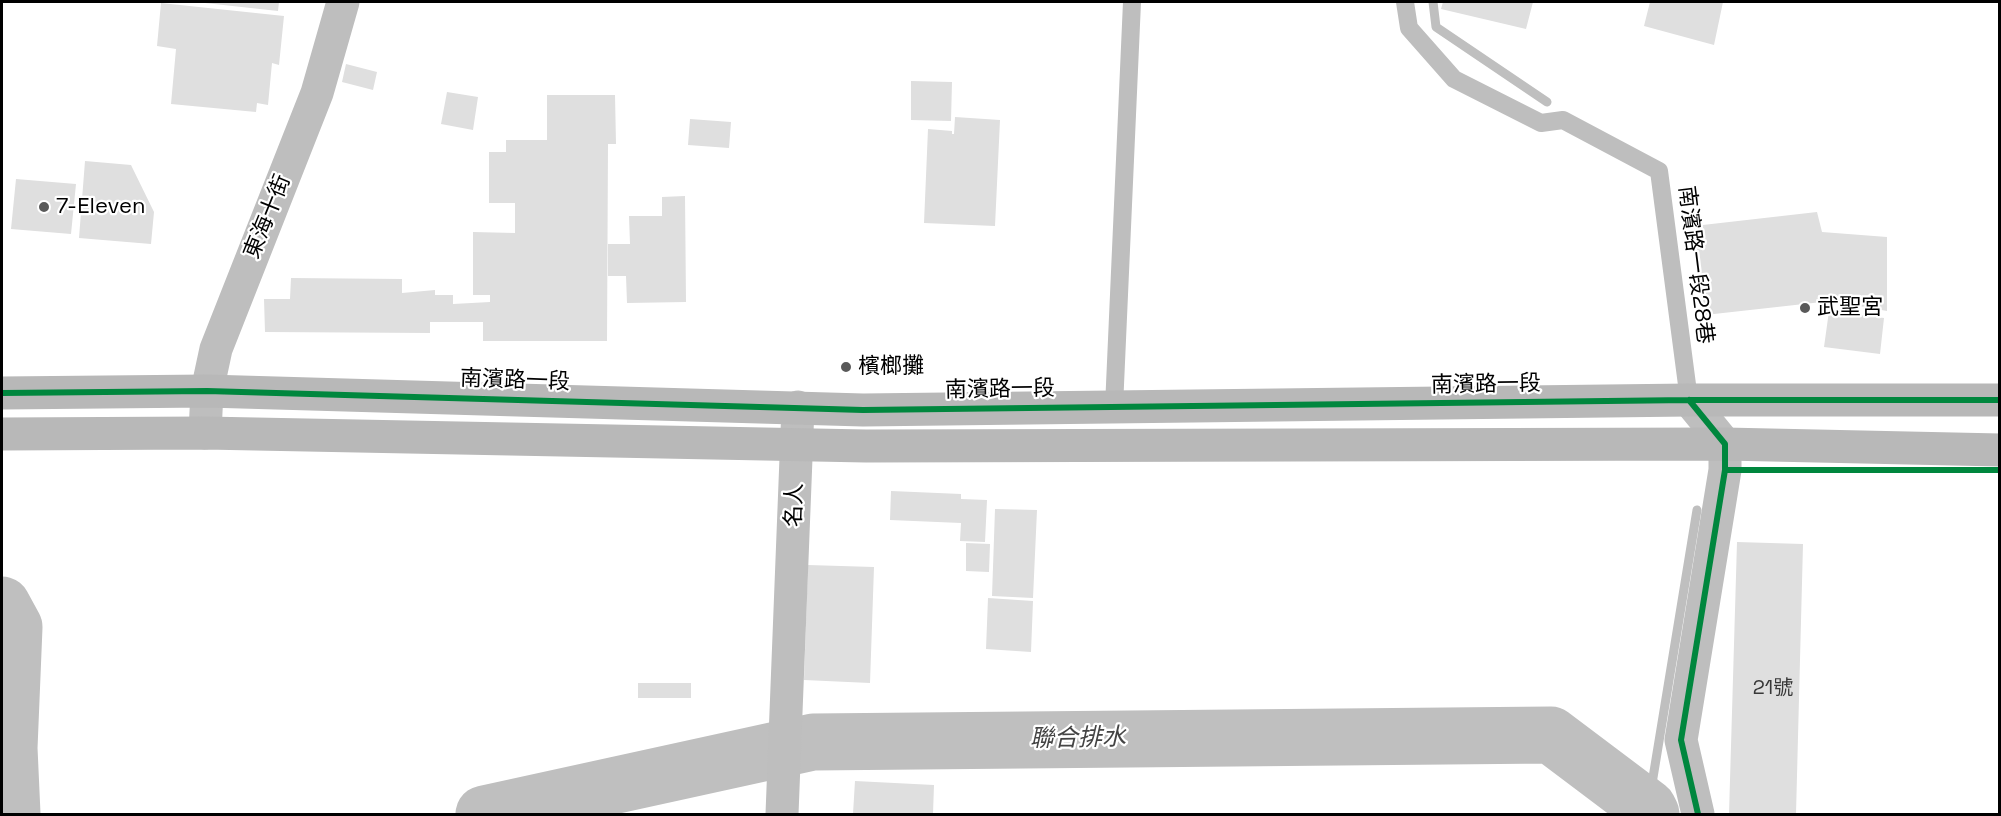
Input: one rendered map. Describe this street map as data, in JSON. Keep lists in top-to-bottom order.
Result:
{
  "streets": {
    "main road": ["南濱路一段"],
    "street": ["東海十街", "名人"],
    "lane": ["南濱路一段28巷"]
  },
  "crossings": [
    ["東海十街", "南濱路一段"],
    ["南濱路一段28巷", "南濱路一段"],
    ["南濱路一段", "名人"]
  ],
  "water": ["聯合排水"],
  "places": ["7-Eleven", "武聖宮", "檳榔攤"],
  "house_numbers": ["21號"]
}
